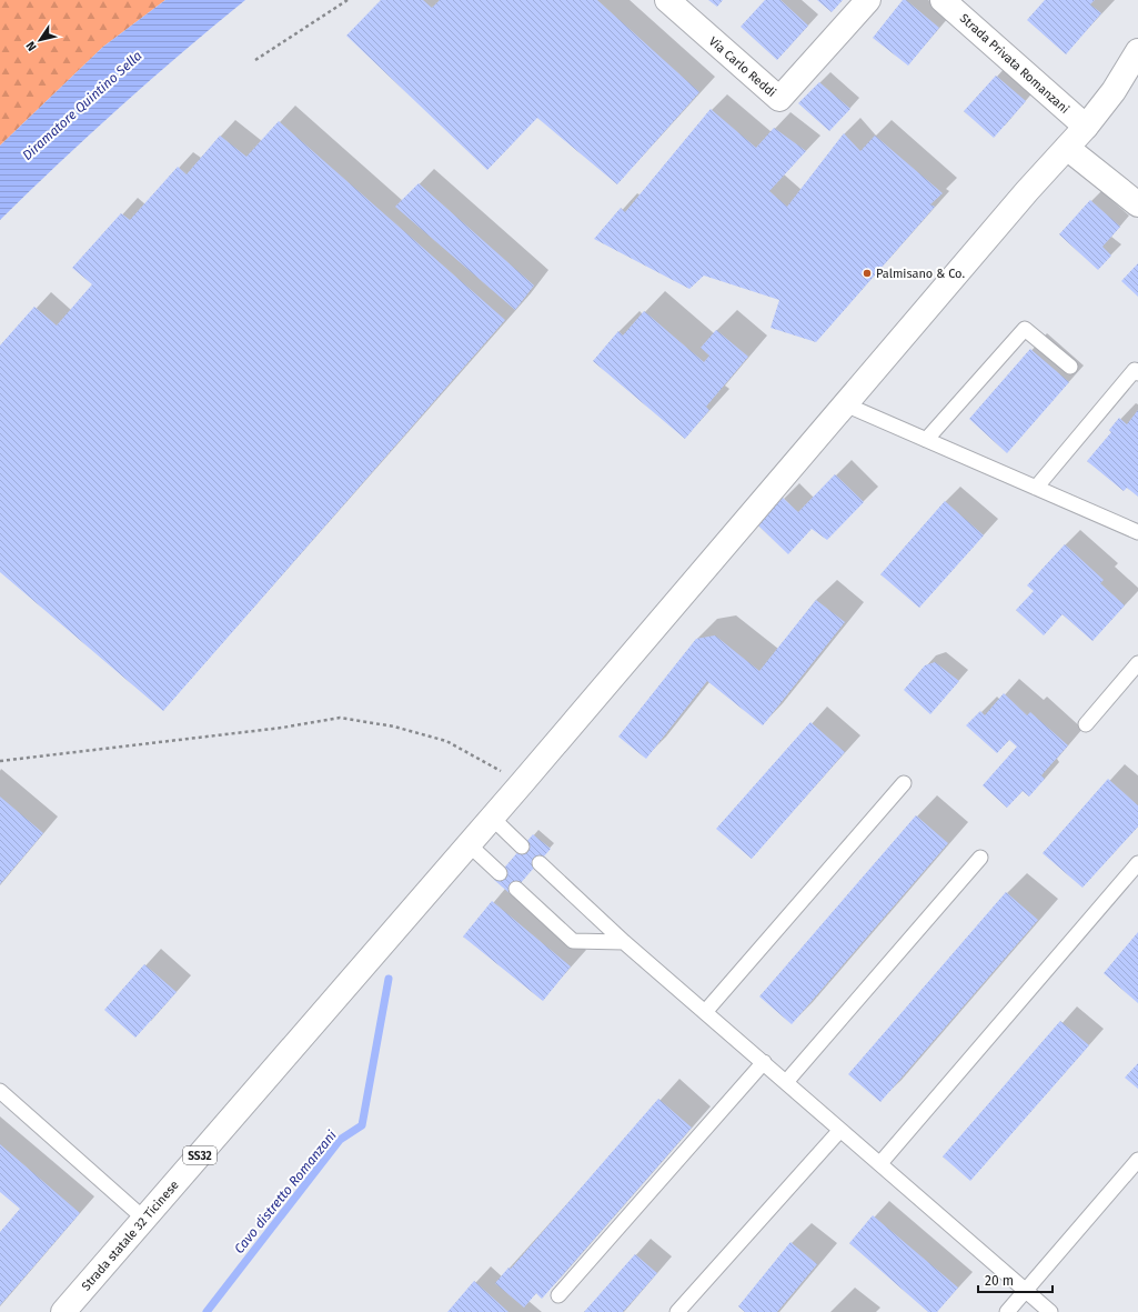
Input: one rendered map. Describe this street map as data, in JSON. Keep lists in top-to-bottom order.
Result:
{
  "streets": {
    "main road": [
      "Strada Privata Romanzani",
      "Via Carlo Reddi",
      "SS32",
      "Strada statale 32 Ticinese"
    ]
  },
  "crossings": [
    ["Strada Privata Romanzani", "Strada statale 32 Ticinese"]
  ],
  "water": ["Diramatore Quintino Sella", "Cavo distretto Romanzani"],
  "places": ["Palmisano & Co."],
  "scale_bar": "20 m",
  "north": "bottom left"
}
